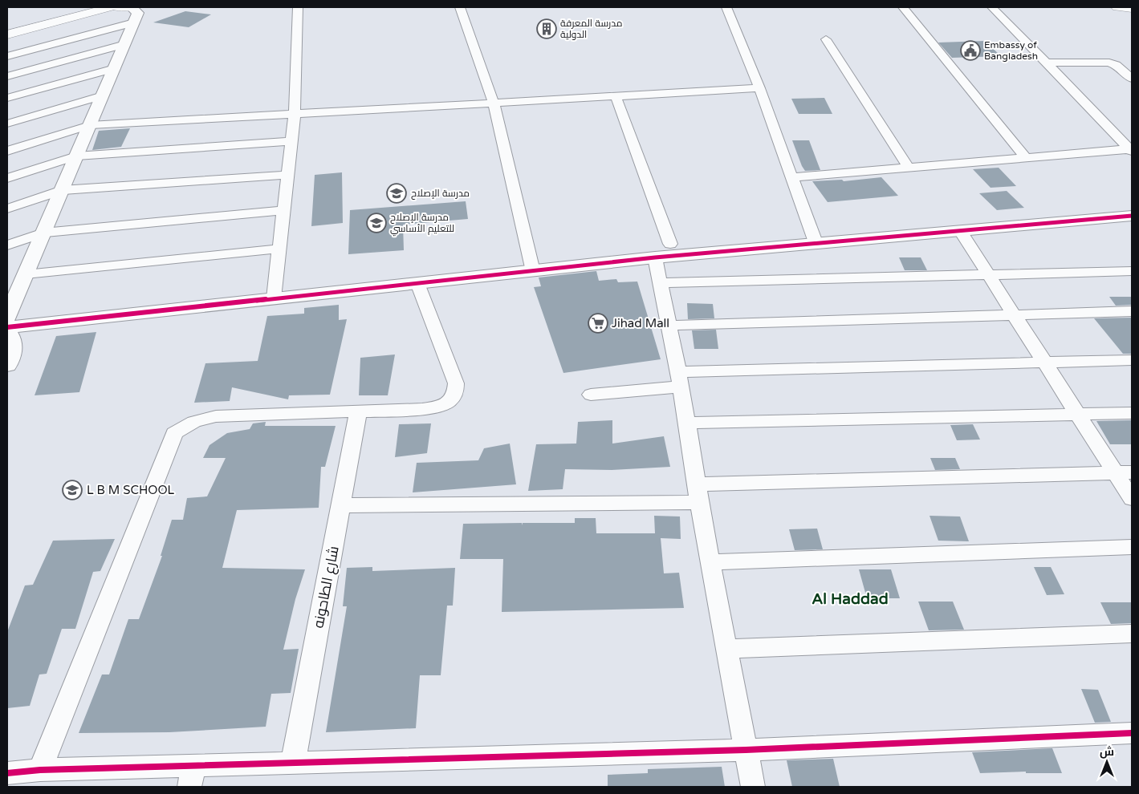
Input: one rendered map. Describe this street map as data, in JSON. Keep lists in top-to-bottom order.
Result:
{
  "streets": {
    "street": ["شارع الطاحونه"]
  },
  "districts": ["Al Haddad"],
  "places": {
    "building": ["مدرسة المعرفة الدولية"],
    "public building": ["Embassy of Bangladesh"],
    "school or university": ["مدرسة الإصلاح", "مدرسة الإصلاح للتعليم الأساسي", "L B M SCHOOL"],
    "supermarket": ["Jihad Mall"]
  },
  "north": "top"
}
